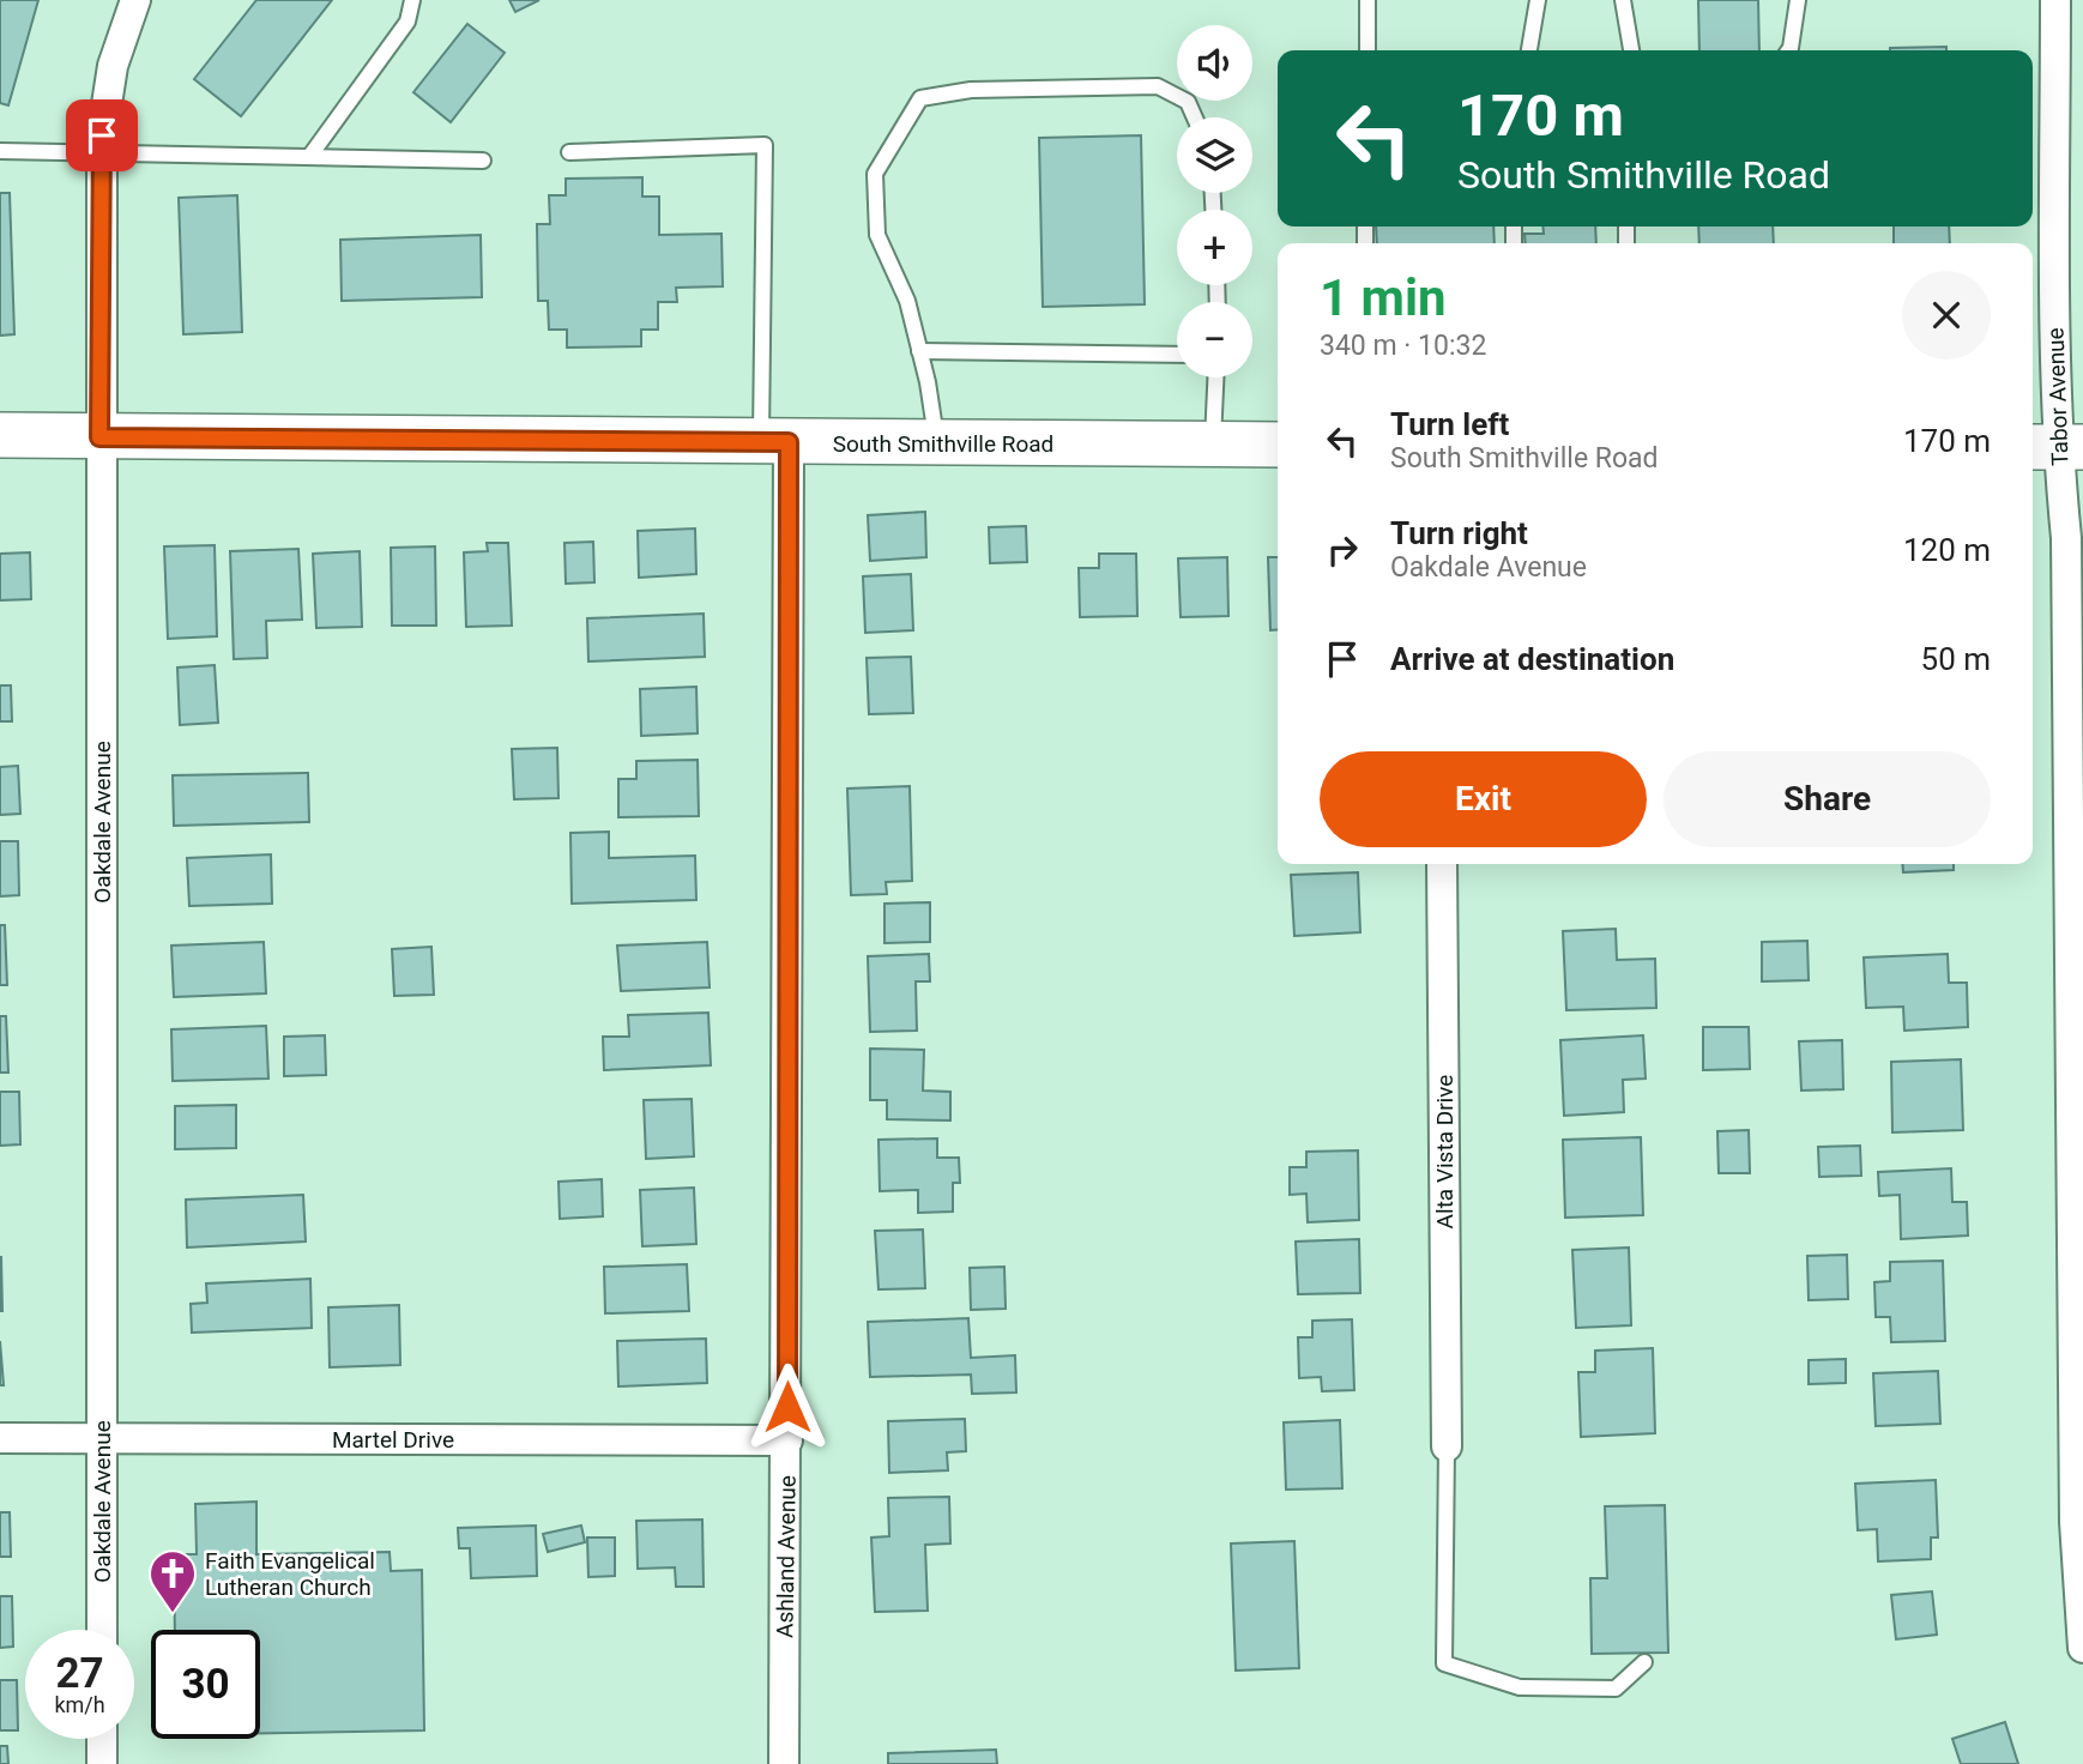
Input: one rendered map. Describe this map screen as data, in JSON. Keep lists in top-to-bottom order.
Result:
{
  "streets": {
    "main road": ["South Smithville Road"],
    "street": [
      "Tabor Avenue",
      "Oakdale Avenue",
      "Alta Vista Drive",
      "Martel Drive",
      "Ashland Avenue"
    ]
  },
  "crossings": [
    ["South Smithville Road", "Oakdale Avenue"],
    ["South Smithville Road", "Ashland Avenue"],
    ["Oakdale Avenue", "Martel Drive"],
    ["Martel Drive", "Ashland Avenue"]
  ],
  "places": {
    "church": ["Faith Evangelical Lutheran Church"]
  },
  "page": {
    "map_buttons": ["+", "−"],
    "turn": ["170 m", "South Smithville Road"],
    "heading": ["1 min", "340 m · 10:32"],
    "list": [
      {
        "name": "Turn left",
        "note": "South Smithville Road",
        "value": "170 m"
      },
      {
        "name": "Turn right",
        "note": "Oakdale Avenue",
        "value": "120 m"
      },
      {
        "name": "Arrive at destination",
        "value": "50 m"
      }
    ],
    "buttons": ["Exit", "Share"],
    "speed": "27 km/h",
    "limit": "30"
  }
}
